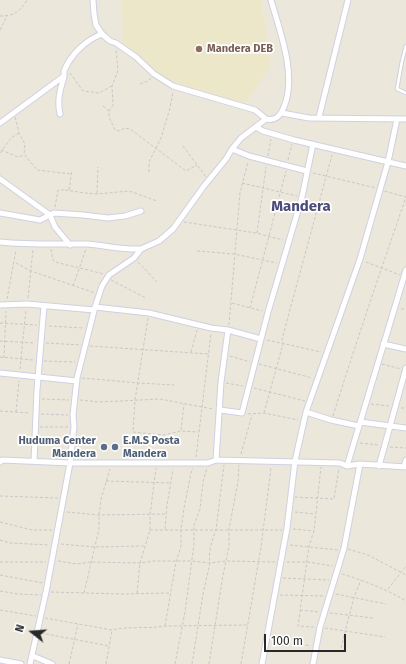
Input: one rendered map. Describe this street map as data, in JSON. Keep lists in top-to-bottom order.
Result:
{
  "districts": ["Mandera"],
  "places": ["Mandera DEB", "Huduma Center Mandera", "E.M.S Posta Mandera"],
  "scale_bar": "100 m",
  "north": "left"
}
